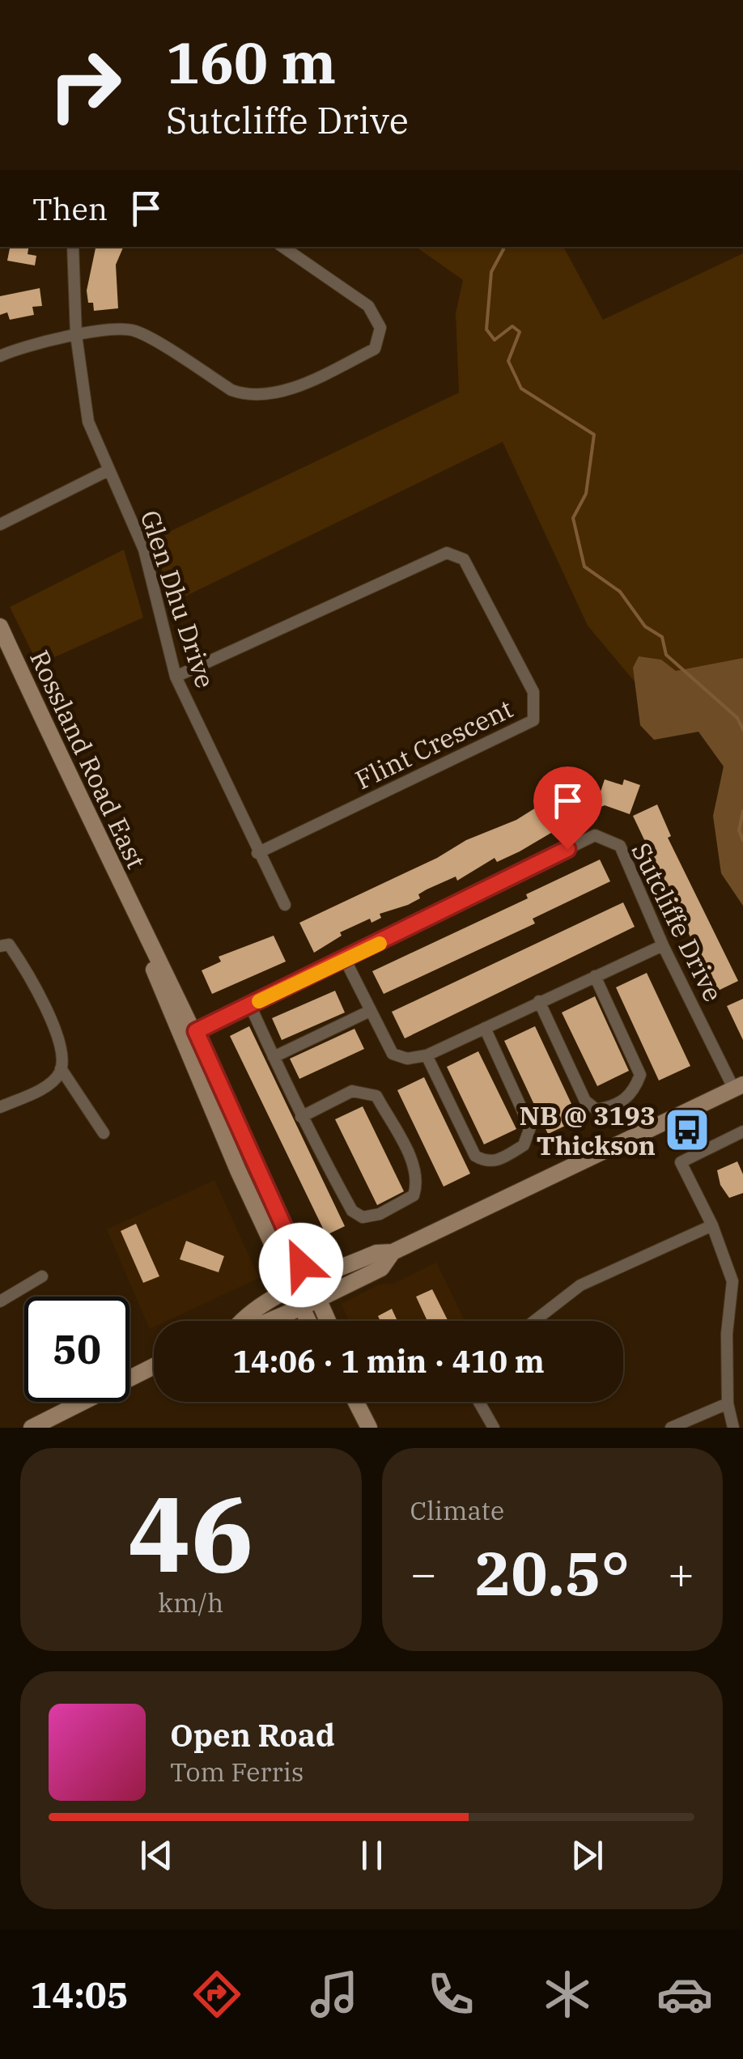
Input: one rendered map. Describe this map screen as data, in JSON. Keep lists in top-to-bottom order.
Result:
{
  "streets": {
    "main road": ["Rossland Road East"],
    "street": ["Glen Dhu Drive", "Flint Crescent", "Sutcliffe Drive"]
  },
  "crossings": [
    ["Glen Dhu Drive", "Flint Crescent"],
    ["Rossland Road East", "Sutcliffe Drive"]
  ],
  "places": {
    "bus stop": ["NB @ 3193 Thickson"]
  },
  "page": {
    "turn": ["160 m", "Sutcliffe Drive"],
    "then": "Then",
    "limit": "50",
    "trip": "14:06 · 1 min · 410 m",
    "tile": [
      ["46", "km/h"],
      "Climate"
    ],
    "heat": ["−", "20.5°", "+"],
    "song": ["Open Road", "Tom Ferris"],
    "tabs": "14:05"
  }
}
